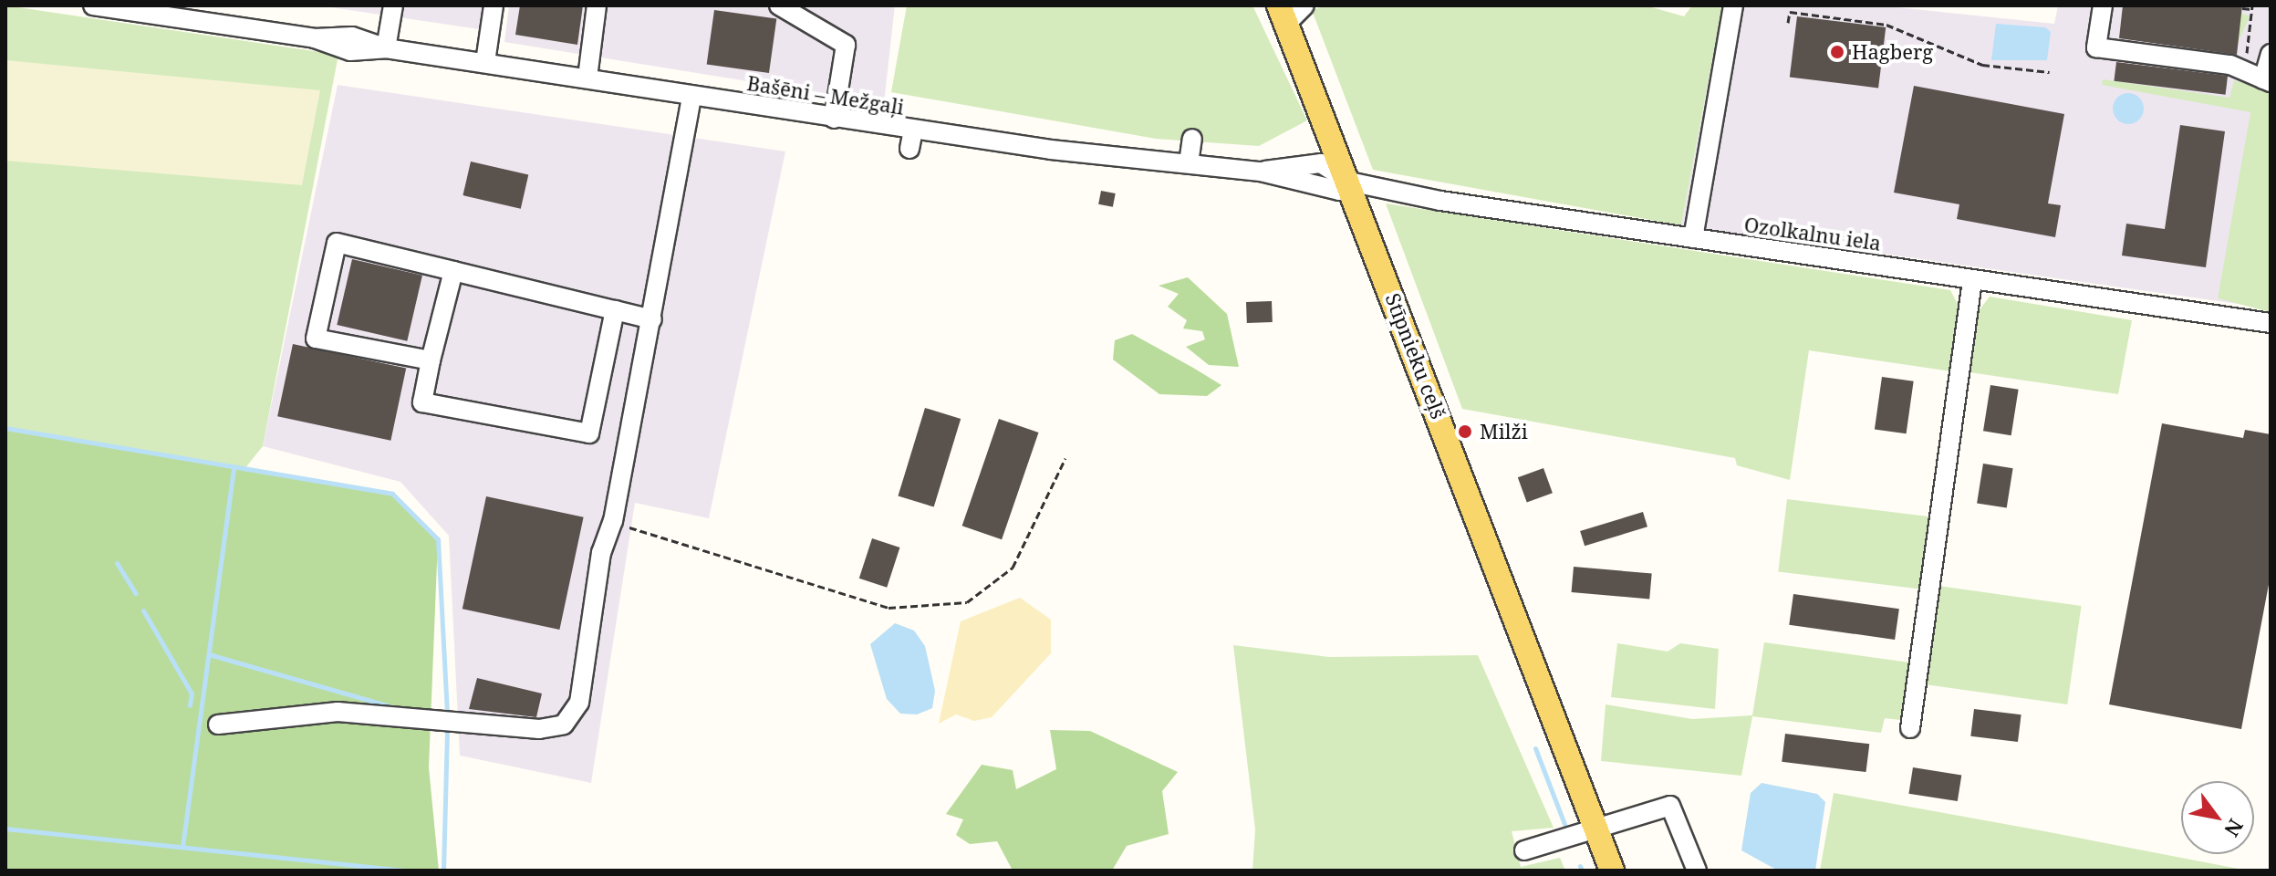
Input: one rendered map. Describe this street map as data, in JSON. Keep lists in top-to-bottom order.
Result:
{
  "streets": {
    "main road": ["Stīpnieku ceļš"],
    "street": ["Bašēni – Mežgaļi", "Ozolkalnu iela"]
  },
  "crossings": [
    ["Bašēni – Mežgaļi", "Ozolkalnu iela"],
    ["Bašēni – Mežgaļi", "Stīpnieku ceļš"],
    ["Ozolkalnu iela", "Stīpnieku ceļš"]
  ],
  "places": ["Hagberg", "Milži"],
  "north": "bottom right"
}
